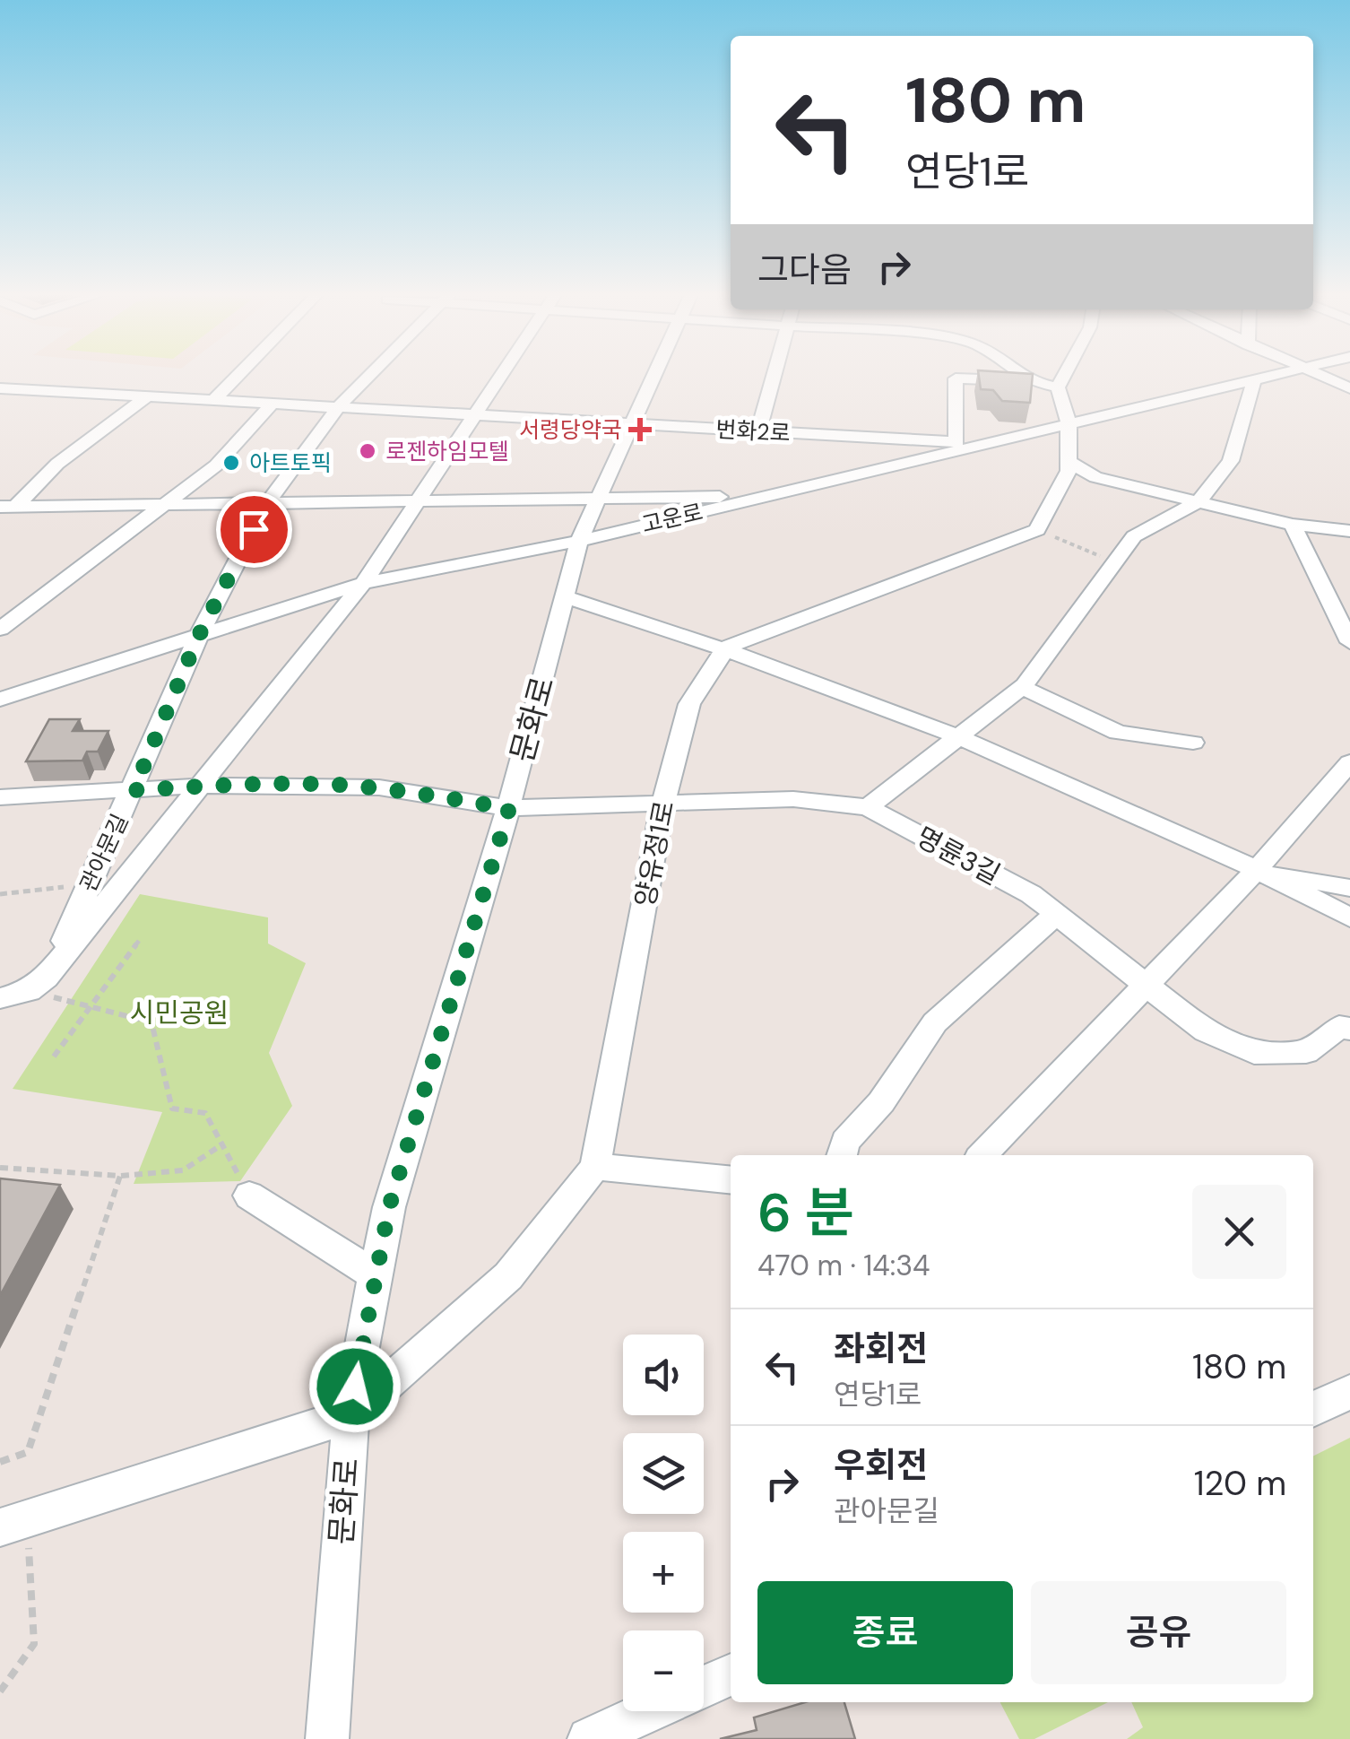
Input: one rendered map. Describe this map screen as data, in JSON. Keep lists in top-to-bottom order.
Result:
{
  "streets": {
    "street": [
      "번화2로",
      "고운로",
      "문화로",
      "관아문길",
      "양유정1로",
      "명륜3길"
    ]
  },
  "crossings": [
    ["번화2로", "고운로"],
    ["번화2로", "문화로"],
    ["번화2로", "관아문길"],
    ["고운로", "문화로"],
    ["고운로", "관아문길"],
    ["문화로", "양유정1로"],
    ["문화로", "명륜3길"],
    ["관아문길", "명륜3길"],
    ["양유정1로", "명륜3길"]
  ],
  "parks": ["시민공원"],
  "places": {
    "health": ["서령당약국"],
    "other": ["로젠하임모텔", "아트토픽"]
  },
  "page": {
    "turn": ["180 m", "연당1로"],
    "then": "그다음",
    "heading": ["6 분", "470 m · 14:34"],
    "list": [
      {
        "name": "좌회전",
        "note": "연당1로",
        "value": "180 m"
      },
      {
        "name": "우회전",
        "note": "관아문길",
        "value": "120 m"
      }
    ],
    "map_buttons": ["+", "−"],
    "buttons": ["종료", "공유"]
  }
}
